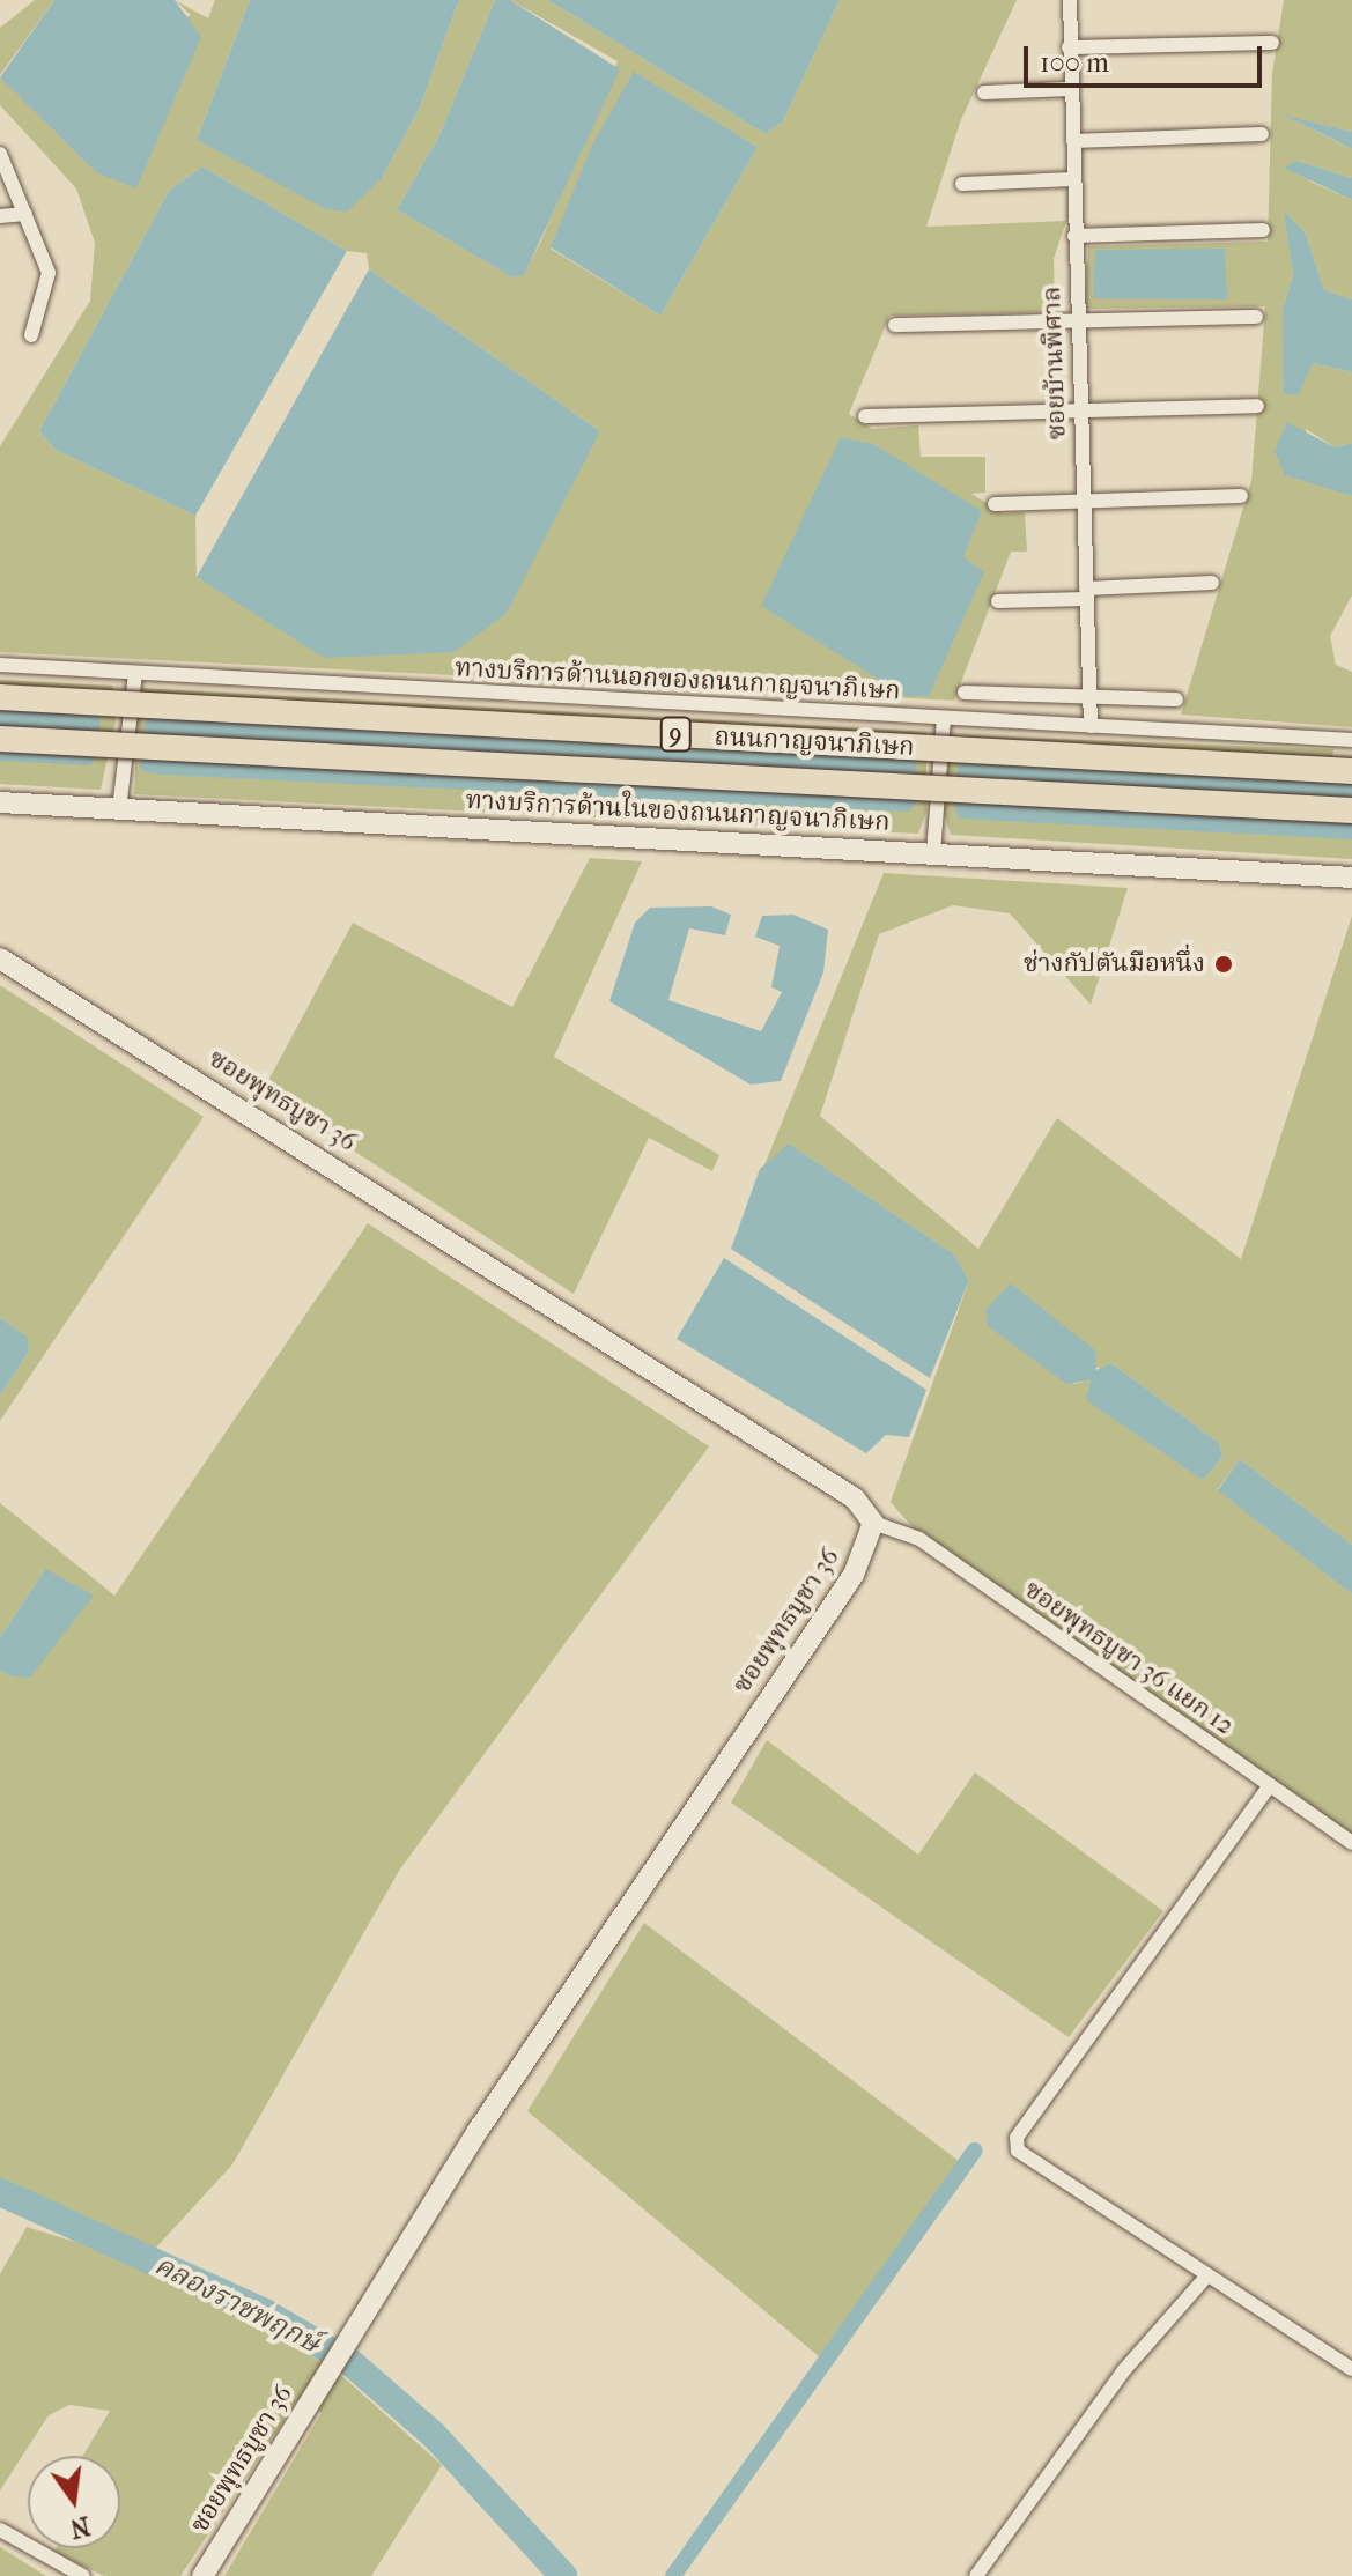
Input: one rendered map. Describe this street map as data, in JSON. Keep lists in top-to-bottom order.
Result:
{
  "streets": {
    "highway": ["9", "ถนนกาญจนาภิเษก"],
    "street": [
      "ซอยบ้านพิศาล",
      "ทางบริการด้านนอกของถนนกาญจนาภิเษก",
      "ทางบริการด้านในของถนนกาญจนาภิเษก",
      "ซอยพุทธบูชา 36",
      "ซอยพุทธบูชา 36 แยก 12"
    ]
  },
  "crossings": [
    ["ซอยบ้านพิศาล", "ทางบริการด้านนอกของถนนกาญจนาภิเษก"],
    ["ซอยพุทธบูชา 36", "ซอยพุทธบูชา 36 แยก 12"]
  ],
  "water": ["คลองราชพฤกษ์"],
  "places": ["ช่างกัปตันมือหนึ่ง"],
  "scale_bar": "100 m",
  "north": "bottom"
}
